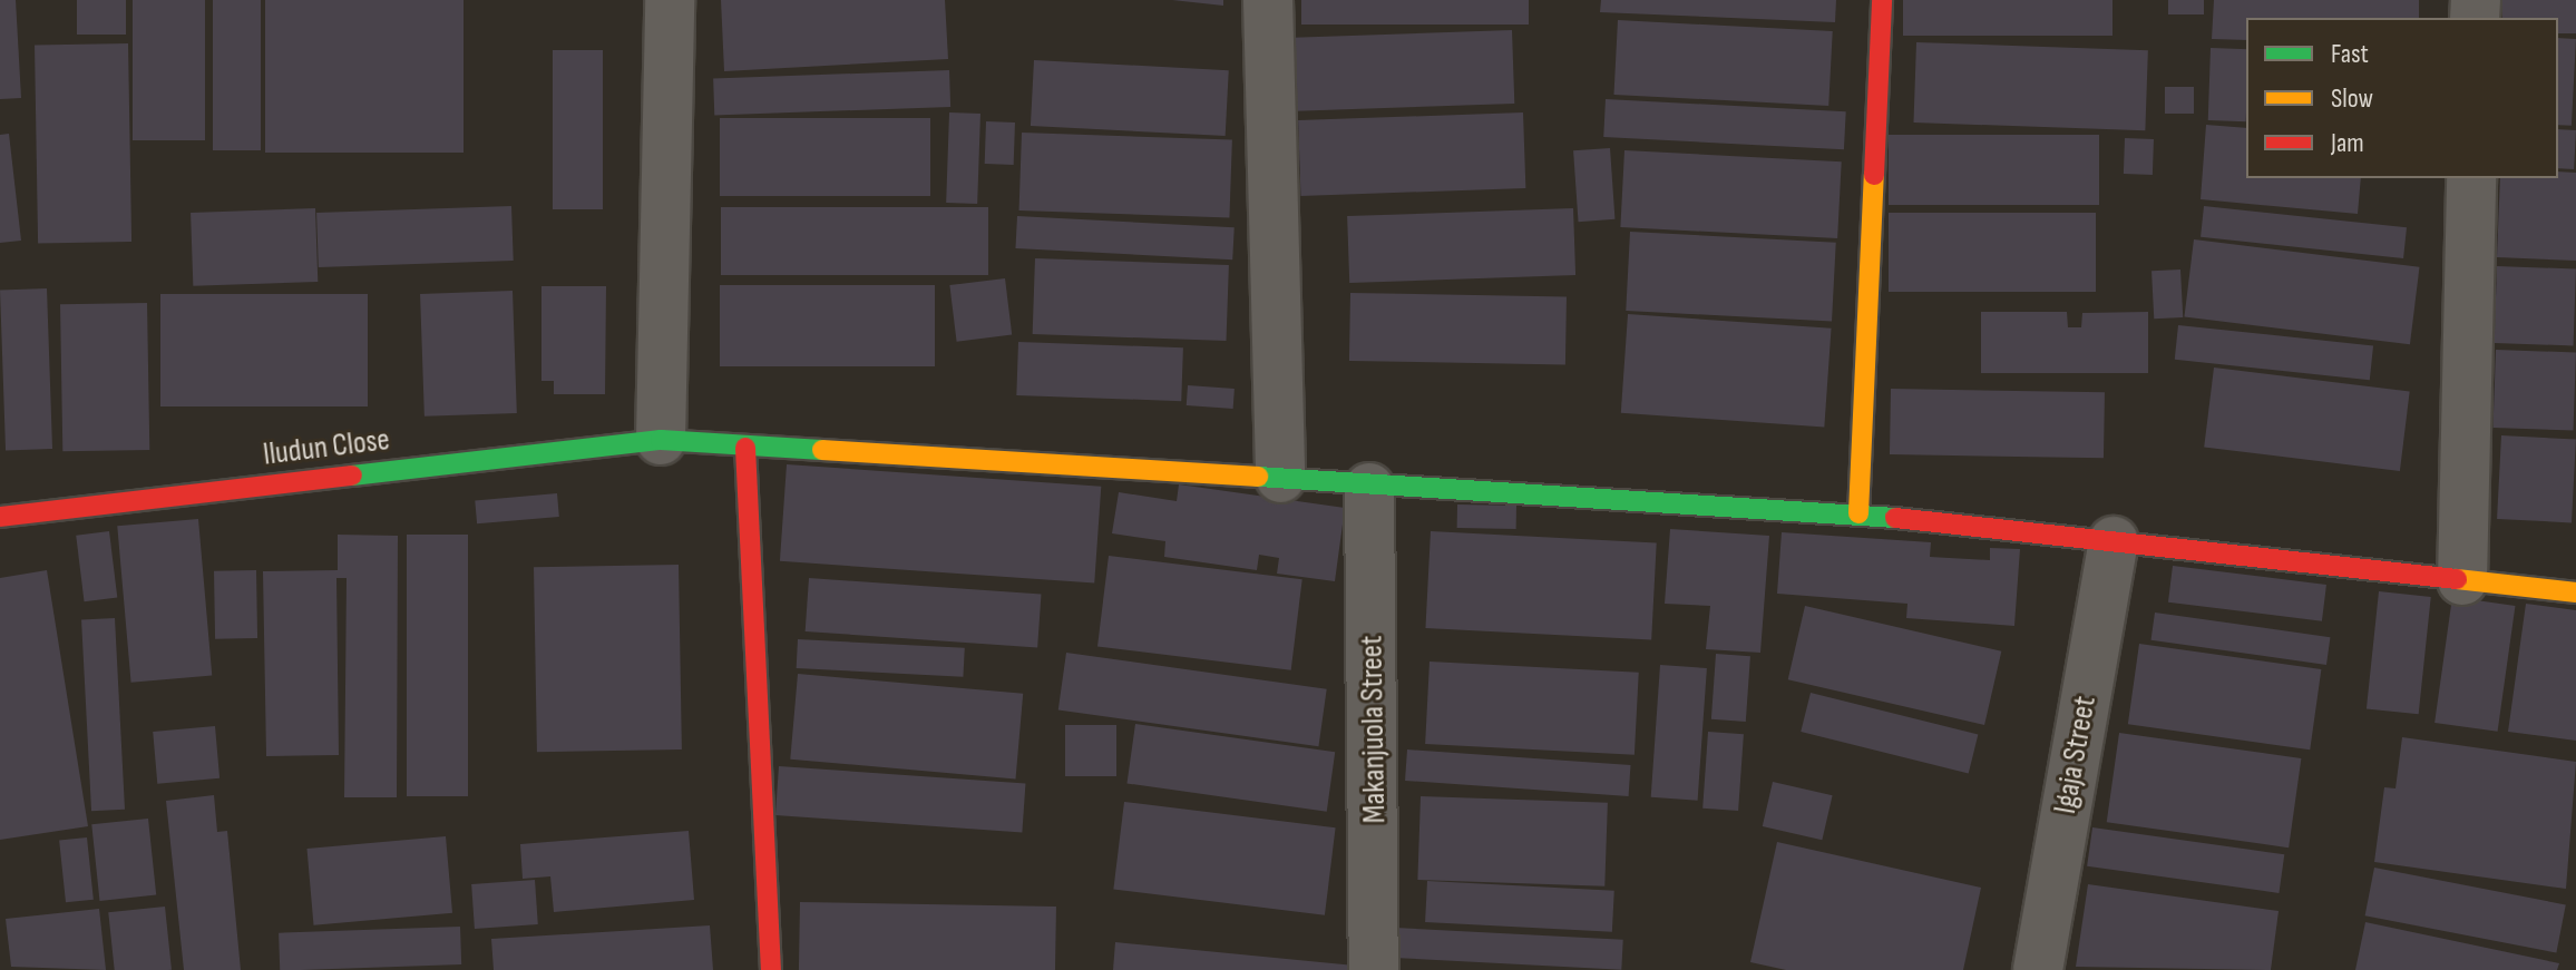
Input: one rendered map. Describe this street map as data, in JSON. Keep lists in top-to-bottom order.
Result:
{
  "streets": {
    "street": ["Iludun Close", "Makanjuola Street", "Igaja Street"]
  },
  "crossings": [
    ["Iludun Close", "Makanjuola Street"],
    ["Iludun Close", "Igaja Street"]
  ],
  "legend": ["Fast", "Slow", "Jam"]
}
